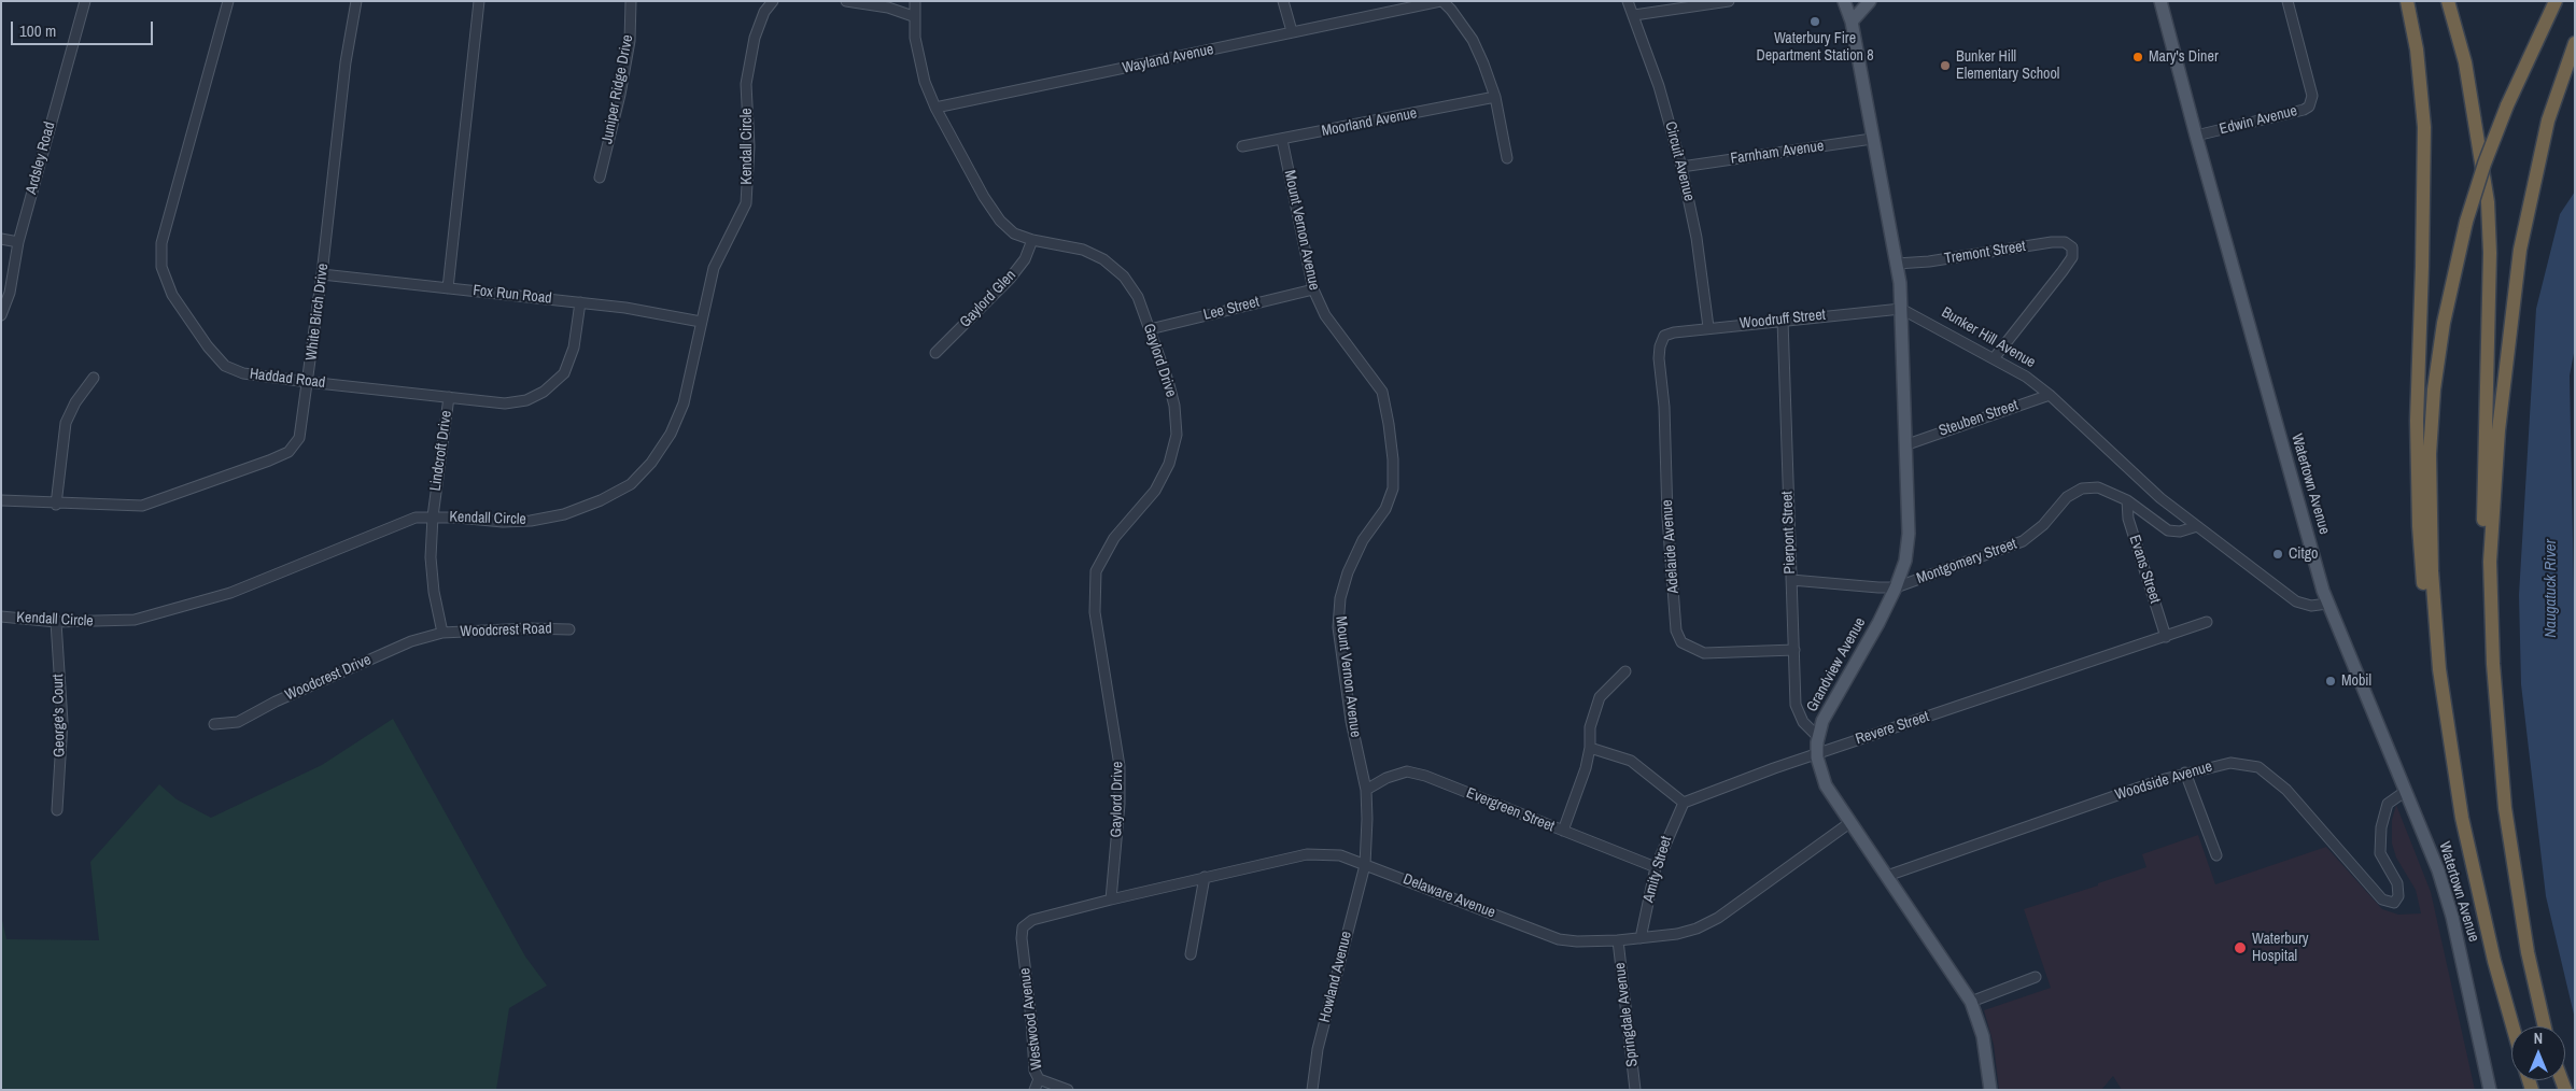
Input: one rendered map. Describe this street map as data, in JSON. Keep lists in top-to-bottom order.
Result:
{
  "streets": {
    "main road": ["Watertown Avenue", "Grandview Avenue"],
    "street": [
      "Wayland Avenue",
      "Juniper Ridge Drive",
      "Edwin Avenue",
      "Moorland Avenue",
      "Kendall Circle",
      "Farnham Avenue",
      "Ardsley Road",
      "Circuit Avenue",
      "Mount Vernon Avenue",
      "Tremont Street",
      "Fox Run Road",
      "Gaylord Glen",
      "Lee Street",
      "White Birch Drive",
      "Woodruff Street",
      "Bunker Hill Avenue",
      "Gaylord Drive",
      "Haddad Road",
      "Steuben Street",
      "Lindcroft Drive",
      "Pierpont Street",
      "Adelaide Avenue",
      "Montgomery Street",
      "Evans Street",
      "Woodcrest Road",
      "Woodcrest Drive",
      "George's Court",
      "Revere Street",
      "Woodside Avenue",
      "Evergreen Street",
      "Amity Street",
      "Delaware Avenue",
      "Howland Avenue",
      "Springdale Avenue",
      "Westwood Avenue"
    ]
  },
  "crossings": [
    ["Wayland Avenue", "Gaylord Drive"],
    ["Edwin Avenue", "Watertown Avenue"],
    ["Moorland Avenue", "Mount Vernon Avenue"],
    ["Kendall Circle", "Fox Run Road"],
    ["Kendall Circle", "Lindcroft Drive"],
    ["Kendall Circle", "George's Court"],
    ["Farnham Avenue", "Circuit Avenue"],
    ["Circuit Avenue", "Woodruff Street"],
    ["Mount Vernon Avenue", "Lee Street"],
    ["Mount Vernon Avenue", "Evergreen Street"],
    ["Mount Vernon Avenue", "Delaware Avenue"],
    ["Mount Vernon Avenue", "Howland Avenue"],
    ["Tremont Street", "Bunker Hill Avenue"],
    ["Fox Run Road", "White Birch Drive"],
    ["Fox Run Road", "Haddad Road"],
    ["Gaylord Glen", "Gaylord Drive"],
    ["Lee Street", "Gaylord Drive"],
    ["White Birch Drive", "Haddad Road"],
    ["Woodruff Street", "Bunker Hill Avenue"],
    ["Woodruff Street", "Pierpont Street"],
    ["Woodruff Street", "Adelaide Avenue"],
    ["Woodruff Street", "Grandview Avenue"],
    ["Bunker Hill Avenue", "Steuben Street"],
    ["Bunker Hill Avenue", "Watertown Avenue"],
    ["Bunker Hill Avenue", "Montgomery Street"],
    ["Bunker Hill Avenue", "Grandview Avenue"],
    ["Gaylord Drive", "Delaware Avenue"],
    ["Haddad Road", "Lindcroft Drive"],
    ["Steuben Street", "Grandview Avenue"],
    ["Lindcroft Drive", "Woodcrest Road"],
    ["Lindcroft Drive", "Woodcrest Drive"],
    ["Watertown Avenue", "Woodside Avenue"],
    ["Pierpont Street", "Adelaide Avenue"],
    ["Pierpont Street", "Grandview Avenue"],
    ["Montgomery Street", "Evans Street"],
    ["Montgomery Street", "Grandview Avenue"],
    ["Evans Street", "Revere Street"],
    ["Woodcrest Road", "Woodcrest Drive"],
    ["Grandview Avenue", "Revere Street"],
    ["Grandview Avenue", "Woodside Avenue"],
    ["Grandview Avenue", "Delaware Avenue"],
    ["Revere Street", "Amity Street"],
    ["Evergreen Street", "Amity Street"],
    ["Amity Street", "Delaware Avenue"],
    ["Delaware Avenue", "Howland Avenue"],
    ["Delaware Avenue", "Springdale Avenue"],
    ["Delaware Avenue", "Westwood Avenue"]
  ],
  "water": ["Naugatuck River"],
  "places": [
    "Waterbury Fire Department Station 8",
    "Mary's Diner",
    "Bunker Hill Elementary School",
    "Citgo",
    "Mobil",
    "Waterbury Hospital"
  ],
  "scale_bar": "100 m",
  "north": "top"
}
